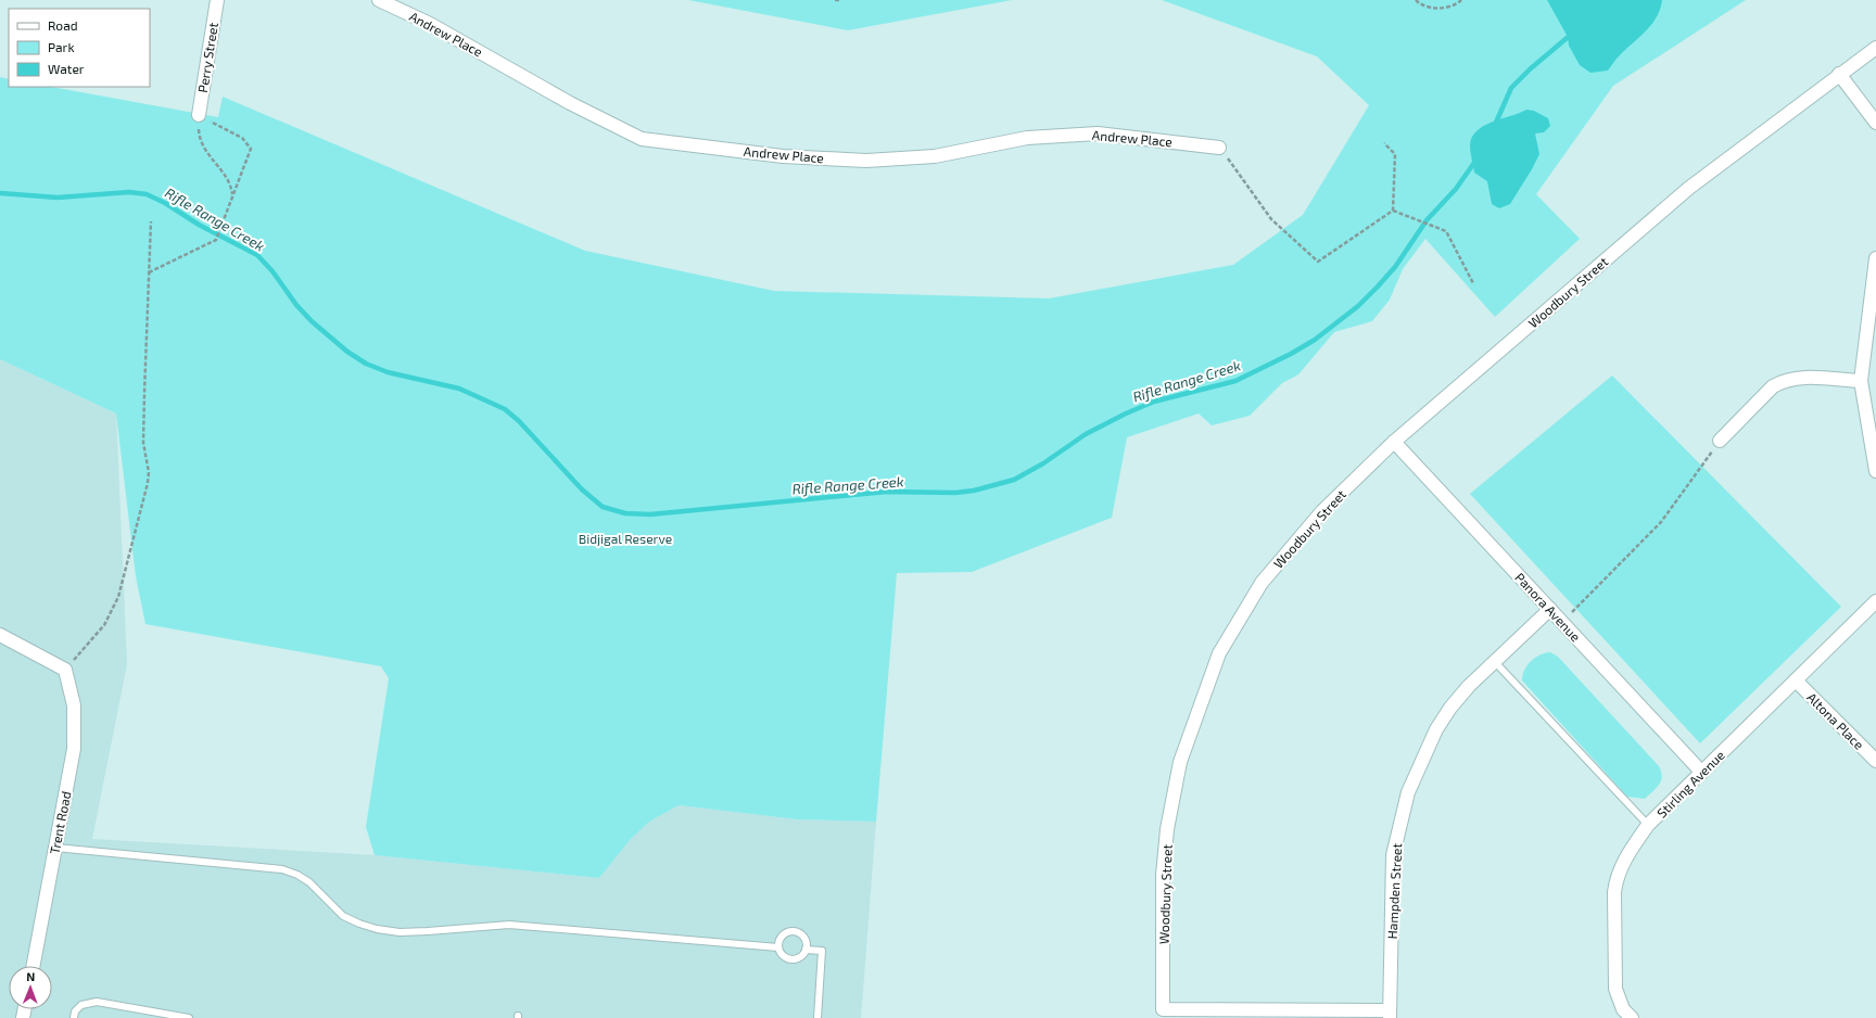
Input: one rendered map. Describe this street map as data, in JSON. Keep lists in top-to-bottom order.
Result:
{
  "streets": {
    "street": [
      "Andrew Place",
      "Perry Street",
      "Woodbury Street",
      "Panora Avenue",
      "Altona Place",
      "Stirling Avenue",
      "Trent Road",
      "Hampden Street"
    ]
  },
  "crossings": [
    ["Woodbury Street", "Panora Avenue"],
    ["Woodbury Street", "Hampden Street"],
    ["Panora Avenue", "Stirling Avenue"],
    ["Panora Avenue", "Hampden Street"],
    ["Altona Place", "Stirling Avenue"]
  ],
  "water": ["Rifle Range Creek"],
  "parks": ["Bidjigal Reserve"],
  "legend": ["Road", "Park", "Water"],
  "north": "top"
}
